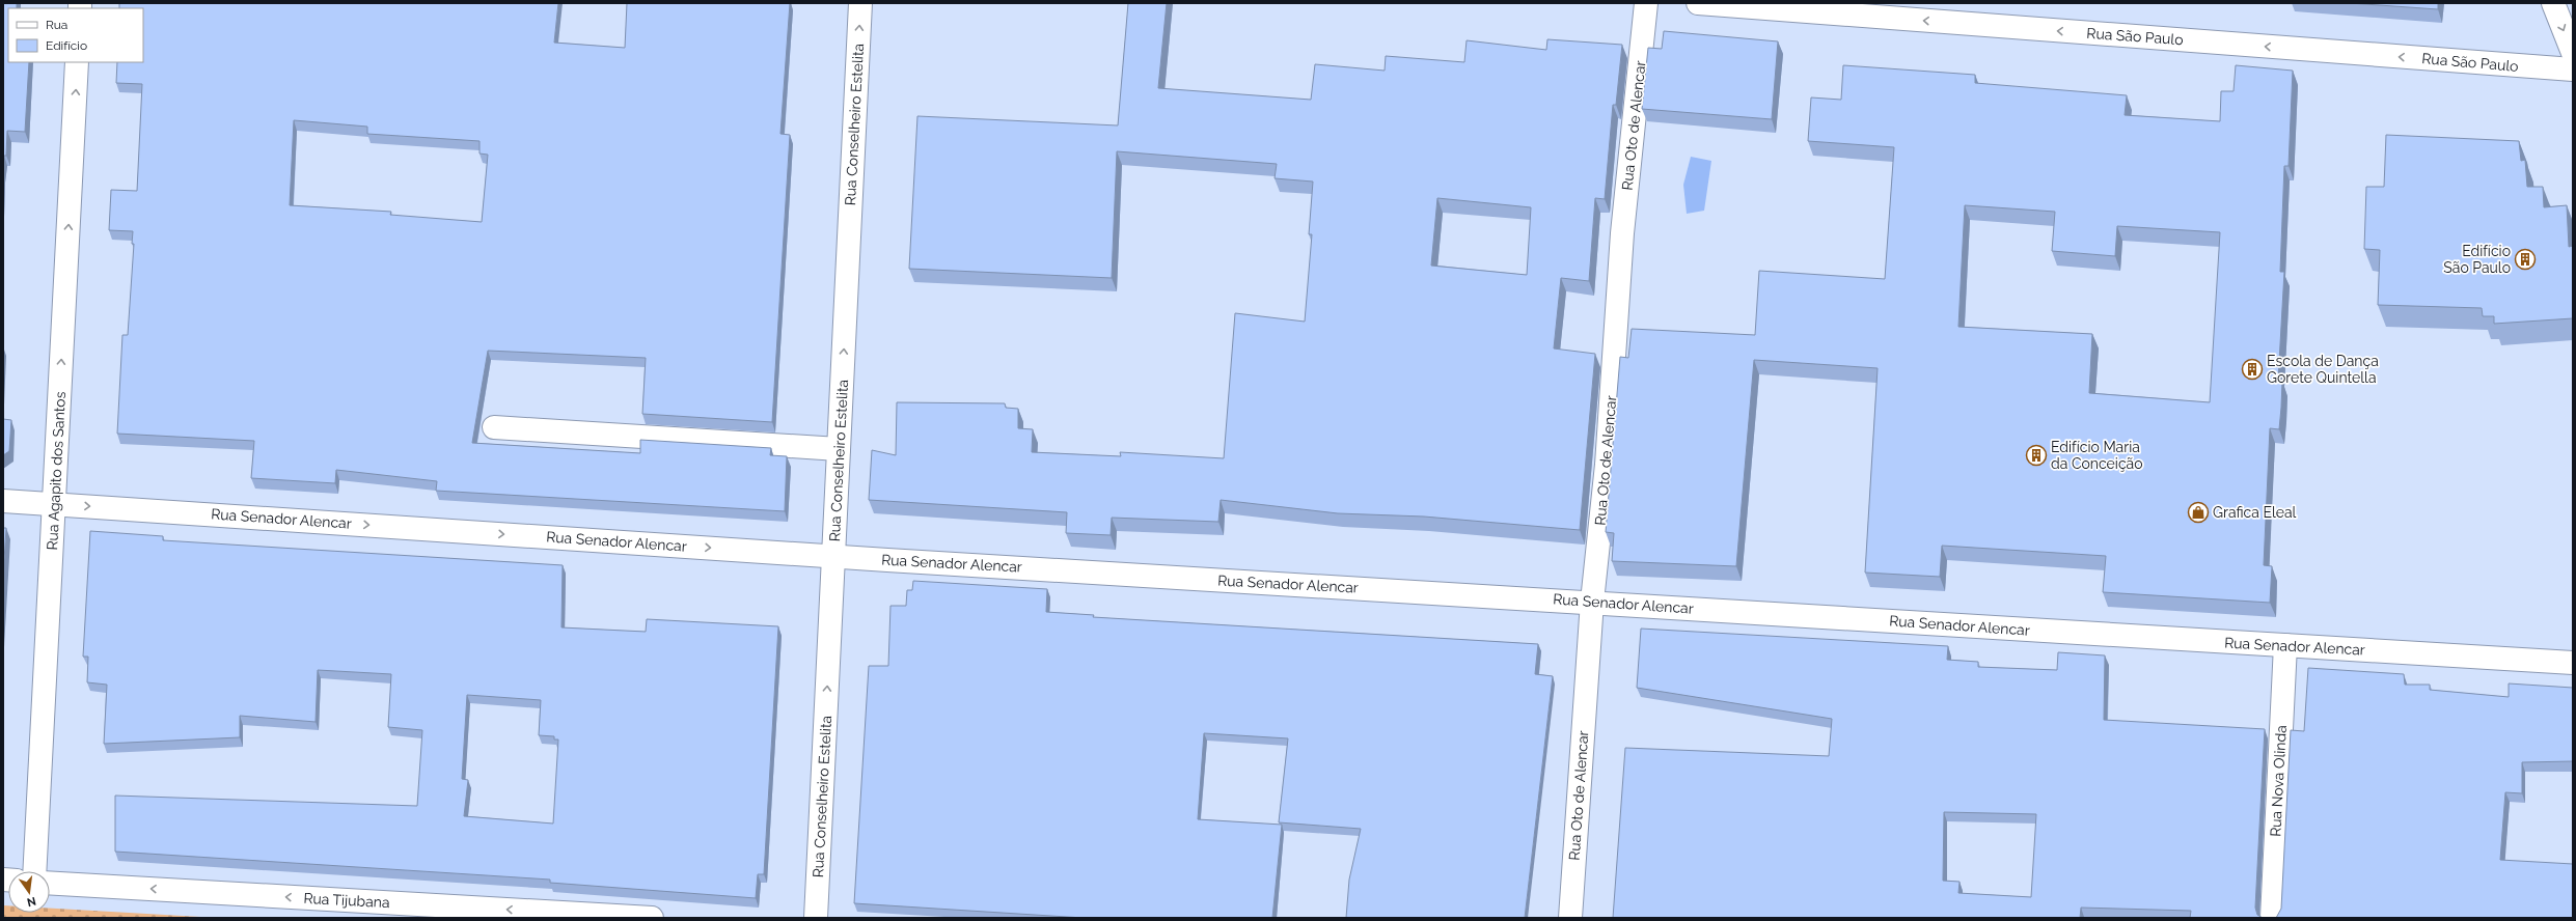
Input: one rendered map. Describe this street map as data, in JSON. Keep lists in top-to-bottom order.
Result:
{
  "streets": {
    "street": [
      "Rua São Paulo",
      "Rua Conselheiro Estelita",
      "Rua Oto de Alencar",
      "Rua Agapito dos Santos",
      "Rua Senador Alencar",
      "Rua Nova Olinda",
      "Rua Tijubana"
    ]
  },
  "crossings": [
    ["Rua Conselheiro Estelita", "Rua Senador Alencar"],
    ["Rua Oto de Alencar", "Rua Senador Alencar"],
    ["Rua Agapito dos Santos", "Rua Senador Alencar"],
    ["Rua Senador Alencar", "Rua Nova Olinda"]
  ],
  "one_way": [
    "Rua São Paulo",
    "Rua Conselheiro Estelita",
    "Rua Agapito dos Santos",
    "Rua Tijubana"
  ],
  "places": {
    "building": ["Edifício São Paulo", "Escola de Dança Gorete Quintella", "Edifício Maria da Conceição"],
    "shop": ["Grafica Eleal"]
  },
  "legend": ["Rua", "Edifício"],
  "north": "bottom"
}
